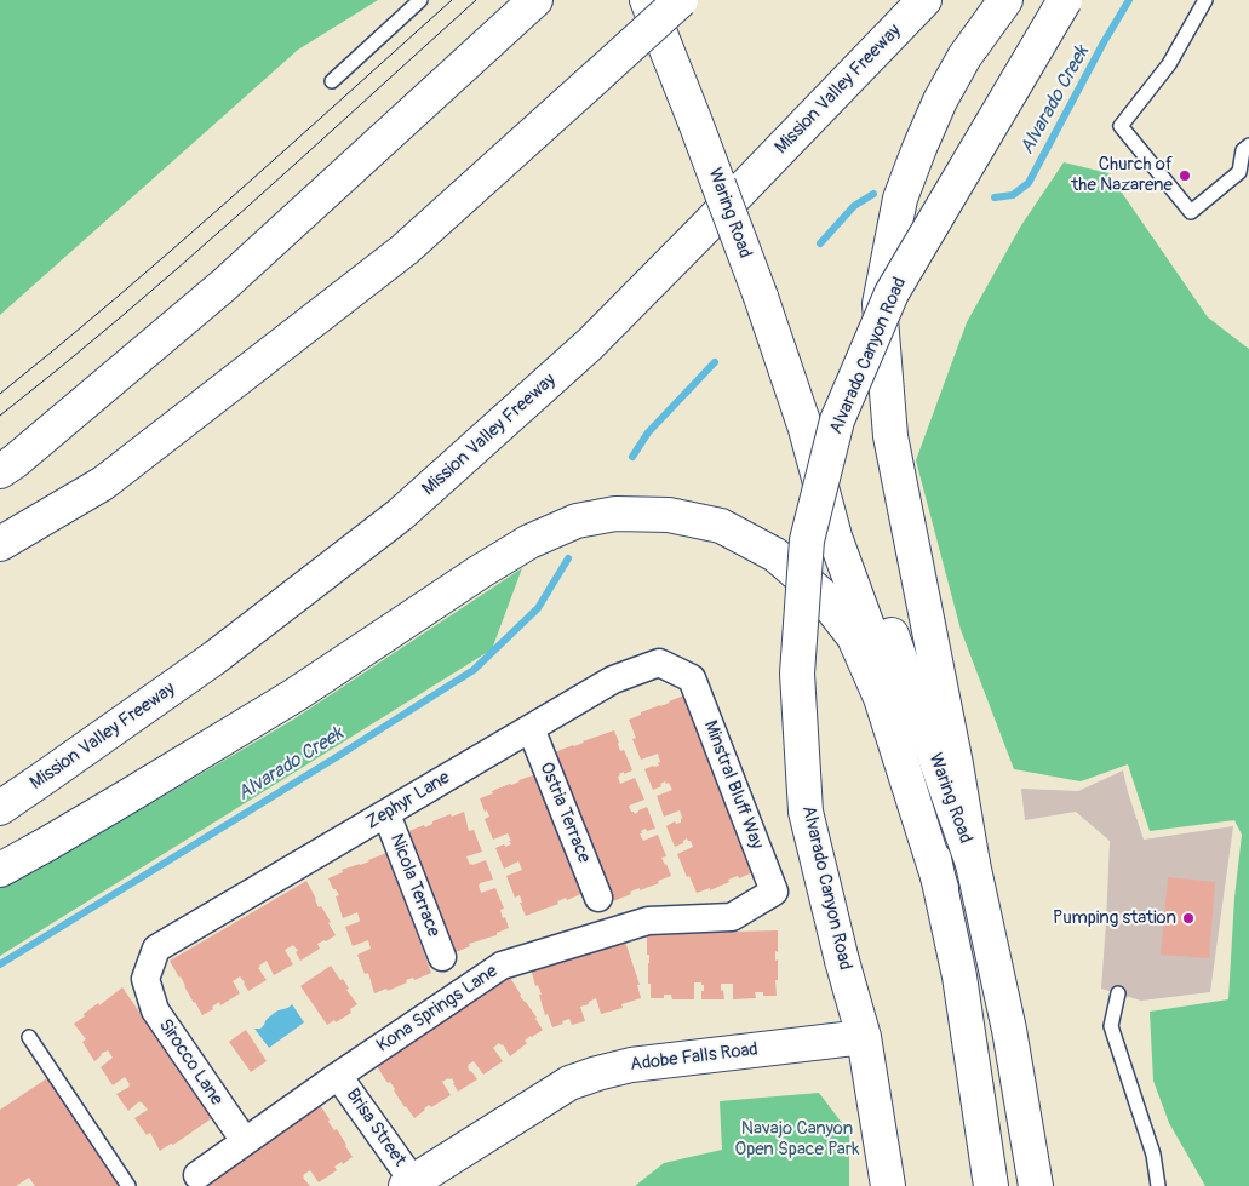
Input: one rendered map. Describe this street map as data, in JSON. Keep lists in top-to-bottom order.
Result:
{
  "streets": {
    "main road": [
      "Mission Valley Freeway",
      "Waring Road",
      "Alvarado Canyon Road",
      "Adobe Falls Road"
    ],
    "street": [
      "Minstral Bluff Way",
      "Zephyr Lane",
      "Ostria Terrace",
      "Nicola Terrace",
      "Kona Springs Lane",
      "Sirocco Lane",
      "Brisa Street"
    ]
  },
  "crossings": [
    ["Alvarado Canyon Road", "Adobe Falls Road"],
    ["Minstral Bluff Way", "Zephyr Lane"],
    ["Minstral Bluff Way", "Kona Springs Lane"],
    ["Zephyr Lane", "Ostria Terrace"],
    ["Zephyr Lane", "Nicola Terrace"],
    ["Zephyr Lane", "Sirocco Lane"],
    ["Kona Springs Lane", "Sirocco Lane"],
    ["Kona Springs Lane", "Brisa Street"],
    ["Adobe Falls Road", "Brisa Street"]
  ],
  "water": ["Alvarado Creek"],
  "parks": ["Navajo Canyon Open Space Park"],
  "places": ["Church of the Nazarene", "Pumping station"]
}
